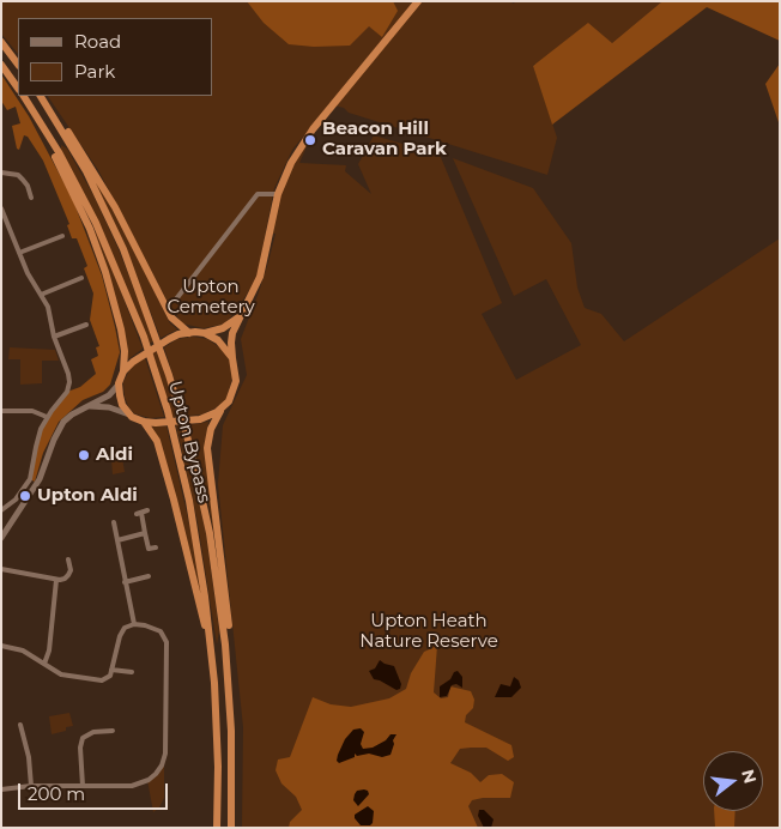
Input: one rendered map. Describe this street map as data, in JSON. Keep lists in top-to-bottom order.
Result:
{
  "streets": {
    "highway": ["Upton Bypass"]
  },
  "parks": ["Upton Cemetery", "Upton Heath Nature Reserve"],
  "places": ["Beacon Hill Caravan Park", "Aldi", "Upton Aldi"],
  "legend": ["Road", "Park"],
  "scale_bar": "200 m",
  "north": "right"
}
